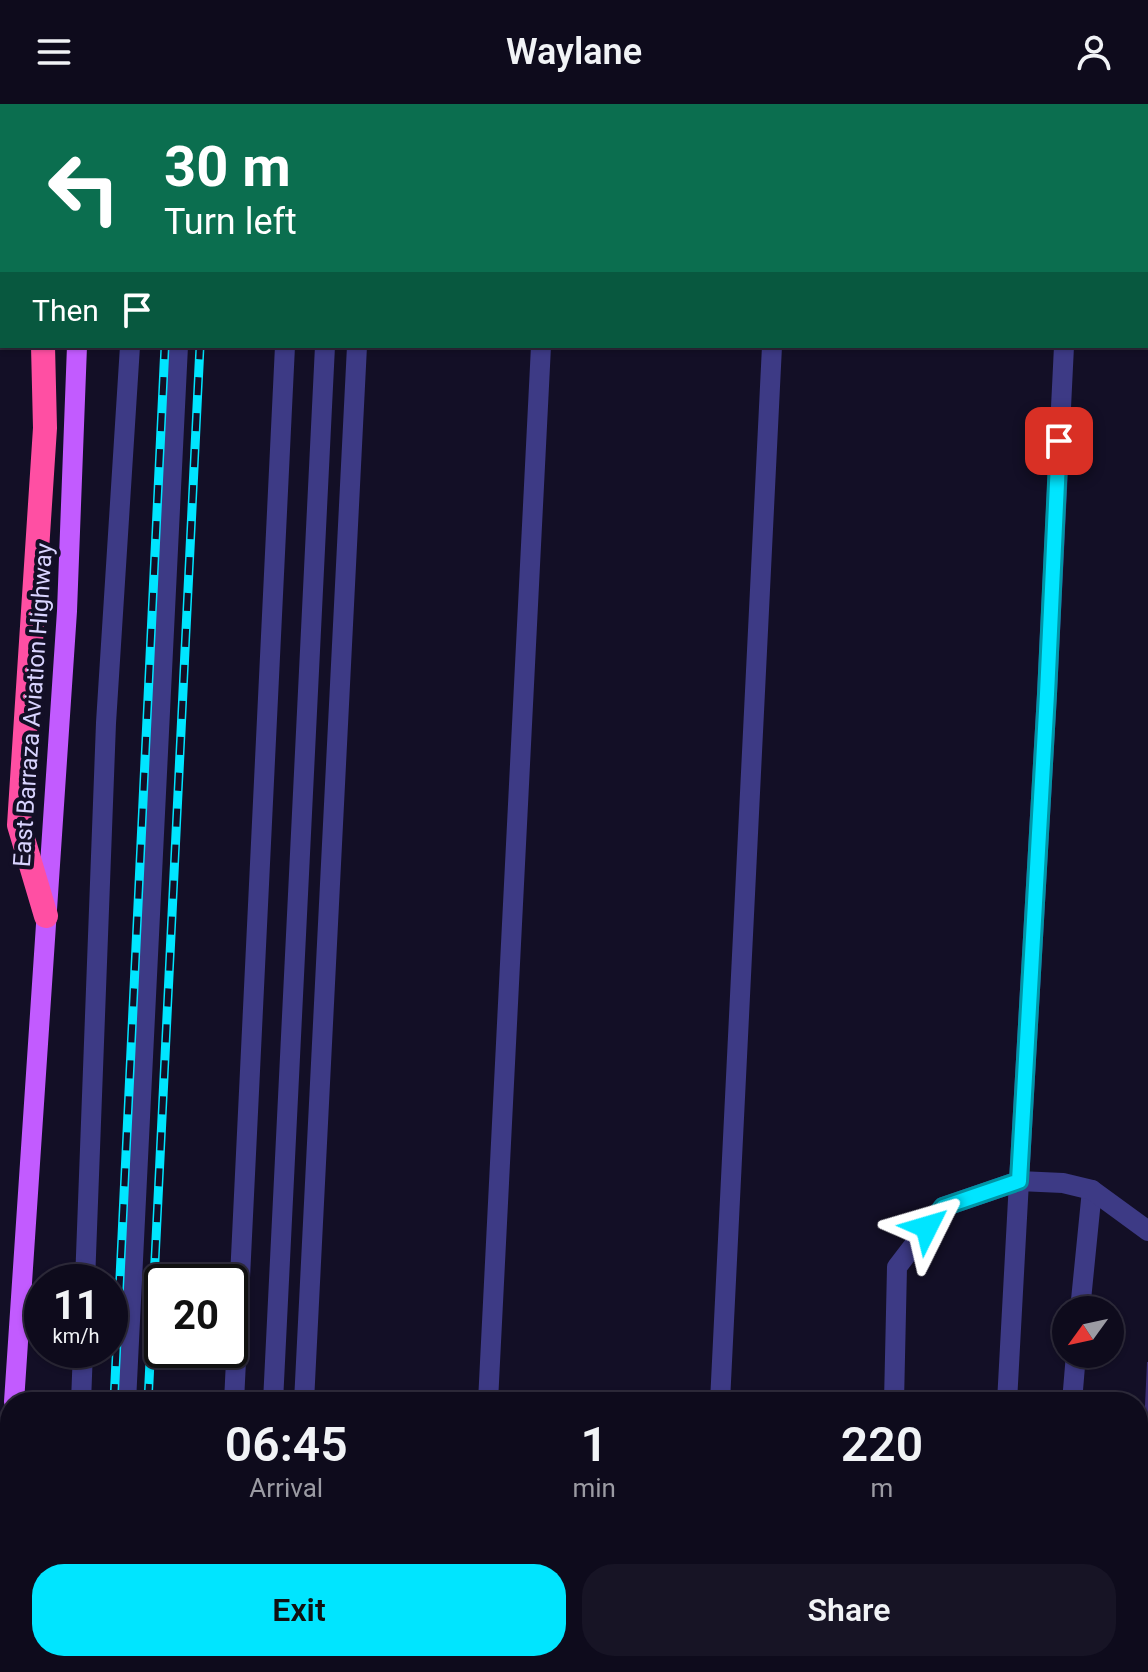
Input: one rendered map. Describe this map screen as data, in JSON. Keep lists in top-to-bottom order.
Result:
{
  "streets": {
    "main road": ["East Barraza Aviation Highway"]
  },
  "north": "bottom left",
  "page": {
    "header": "Waylane",
    "turn": ["30 m", "Turn left"],
    "then": "Then",
    "speed": "11 km/h",
    "limit": "20",
    "eta": [
      "06:45",
      "Arrival",
      "1",
      "min",
      "220",
      "m"
    ],
    "buttons": ["Exit", "Share"]
  }
}
